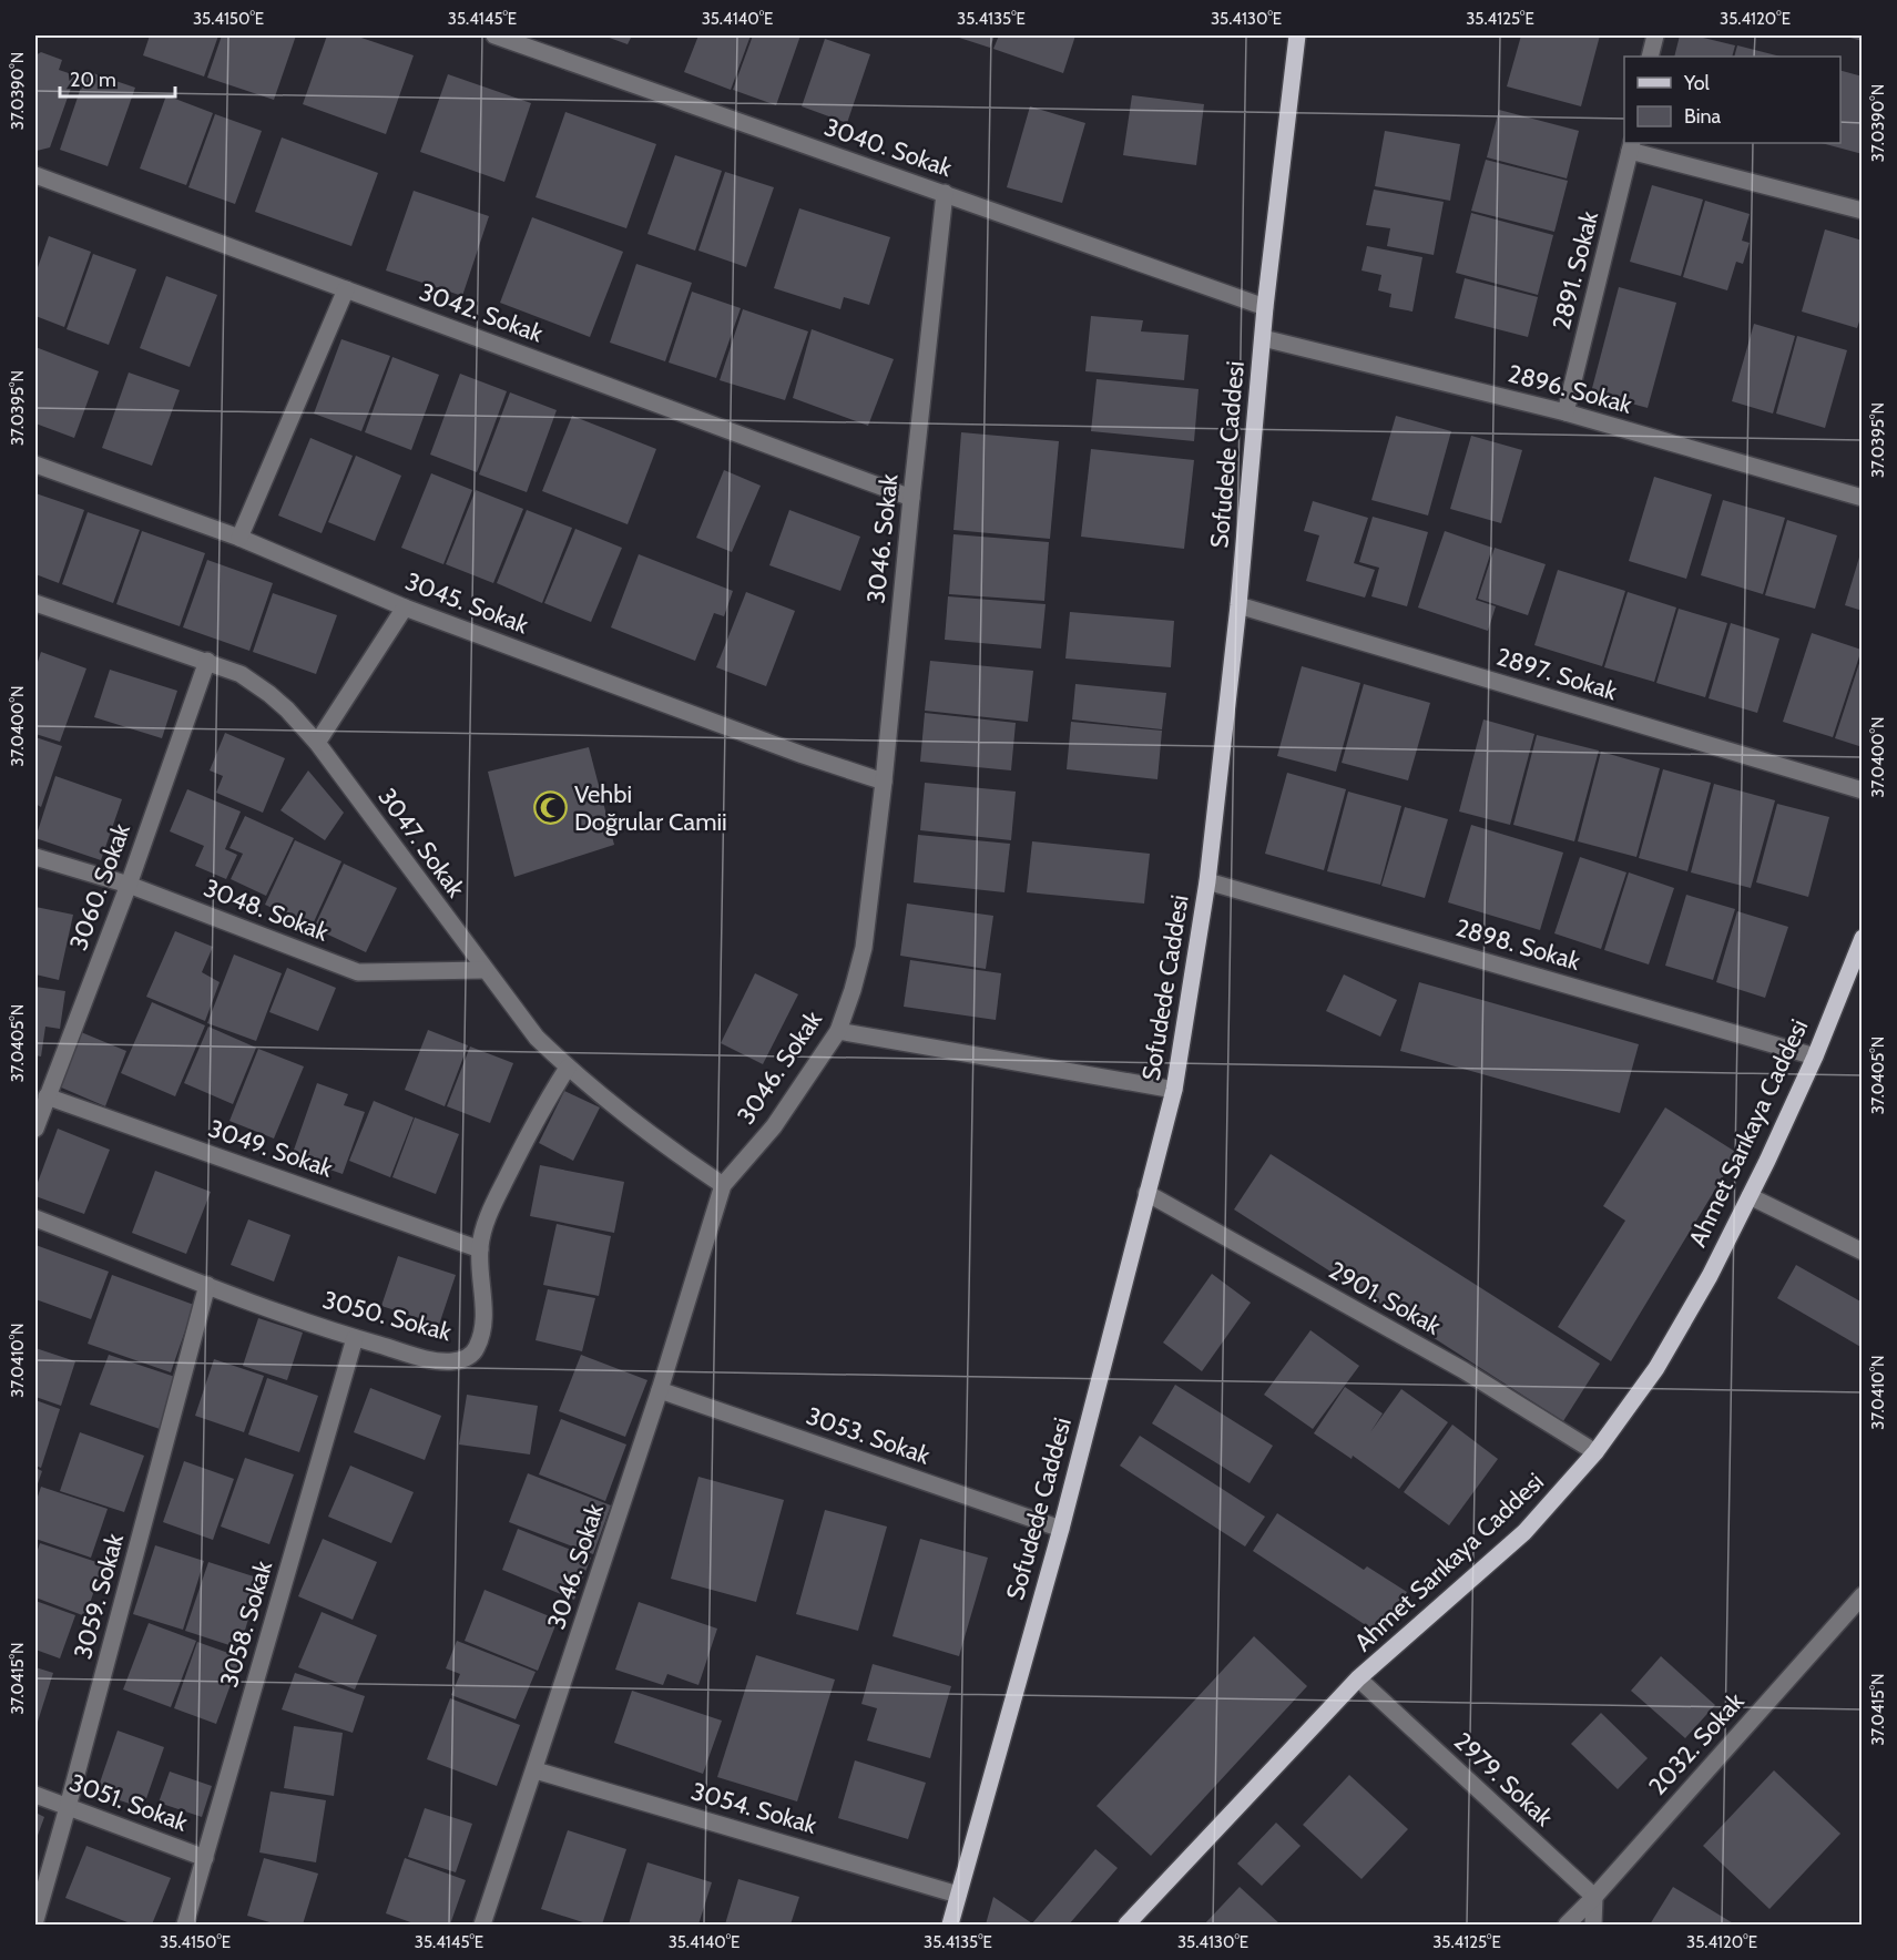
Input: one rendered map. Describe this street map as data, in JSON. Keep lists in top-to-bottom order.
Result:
{
  "streets": {
    "main road": ["Sofudede Caddesi", "Ahmet Sarıkaya Caddesi"],
    "street": [
      "3040. Sokak",
      "2891. Sokak",
      "3042. Sokak",
      "2896. Sokak",
      "3046. Sokak",
      "3045. Sokak",
      "2897. Sokak",
      "3047. Sokak",
      "3060. Sokak",
      "3048. Sokak",
      "2898. Sokak",
      "3049. Sokak",
      "2901. Sokak",
      "3050. Sokak",
      "3053. Sokak",
      "3059. Sokak",
      "3058. Sokak",
      "2032. Sokak",
      "2979. Sokak",
      "3051. Sokak",
      "3054. Sokak"
    ]
  },
  "crossings": [
    ["3040. Sokak", "Sofudede Caddesi"],
    ["3040. Sokak", "3046. Sokak"],
    ["2891. Sokak", "2896. Sokak"],
    ["3042. Sokak", "3046. Sokak"],
    ["2896. Sokak", "Sofudede Caddesi"],
    ["Sofudede Caddesi", "2897. Sokak"],
    ["Sofudede Caddesi", "2898. Sokak"],
    ["Sofudede Caddesi", "2901. Sokak"],
    ["Sofudede Caddesi", "3053. Sokak"],
    ["Sofudede Caddesi", "3054. Sokak"],
    ["3046. Sokak", "3045. Sokak"],
    ["3046. Sokak", "3047. Sokak"],
    ["3046. Sokak", "3053. Sokak"],
    ["3046. Sokak", "3054. Sokak"],
    ["3047. Sokak", "3060. Sokak"],
    ["3047. Sokak", "3048. Sokak"],
    ["3047. Sokak", "3050. Sokak"],
    ["3060. Sokak", "3048. Sokak"],
    ["3060. Sokak", "3049. Sokak"],
    ["2898. Sokak", "Ahmet Sarıkaya Caddesi"],
    ["Ahmet Sarıkaya Caddesi", "2901. Sokak"],
    ["Ahmet Sarıkaya Caddesi", "2979. Sokak"],
    ["3049. Sokak", "3050. Sokak"],
    ["3050. Sokak", "3059. Sokak"],
    ["3050. Sokak", "3058. Sokak"],
    ["3059. Sokak", "3051. Sokak"],
    ["3058. Sokak", "3051. Sokak"],
    ["2032. Sokak", "2979. Sokak"]
  ],
  "places": {
    "mosque": ["Vehbi Doğrular Camii"]
  },
  "legend": ["Yol", "Bina"],
  "scale_bar": "20 m",
  "coordinates": [
    "35.4150°E",
    "35.4145°E",
    "35.4140°E",
    "35.4135°E",
    "35.4130°E",
    "35.4125°E",
    "35.4120°E",
    "37.0390°N",
    "37.0395°N",
    "37.0400°N",
    "37.0405°N",
    "37.0410°N",
    "37.0415°N"
  ]
}
